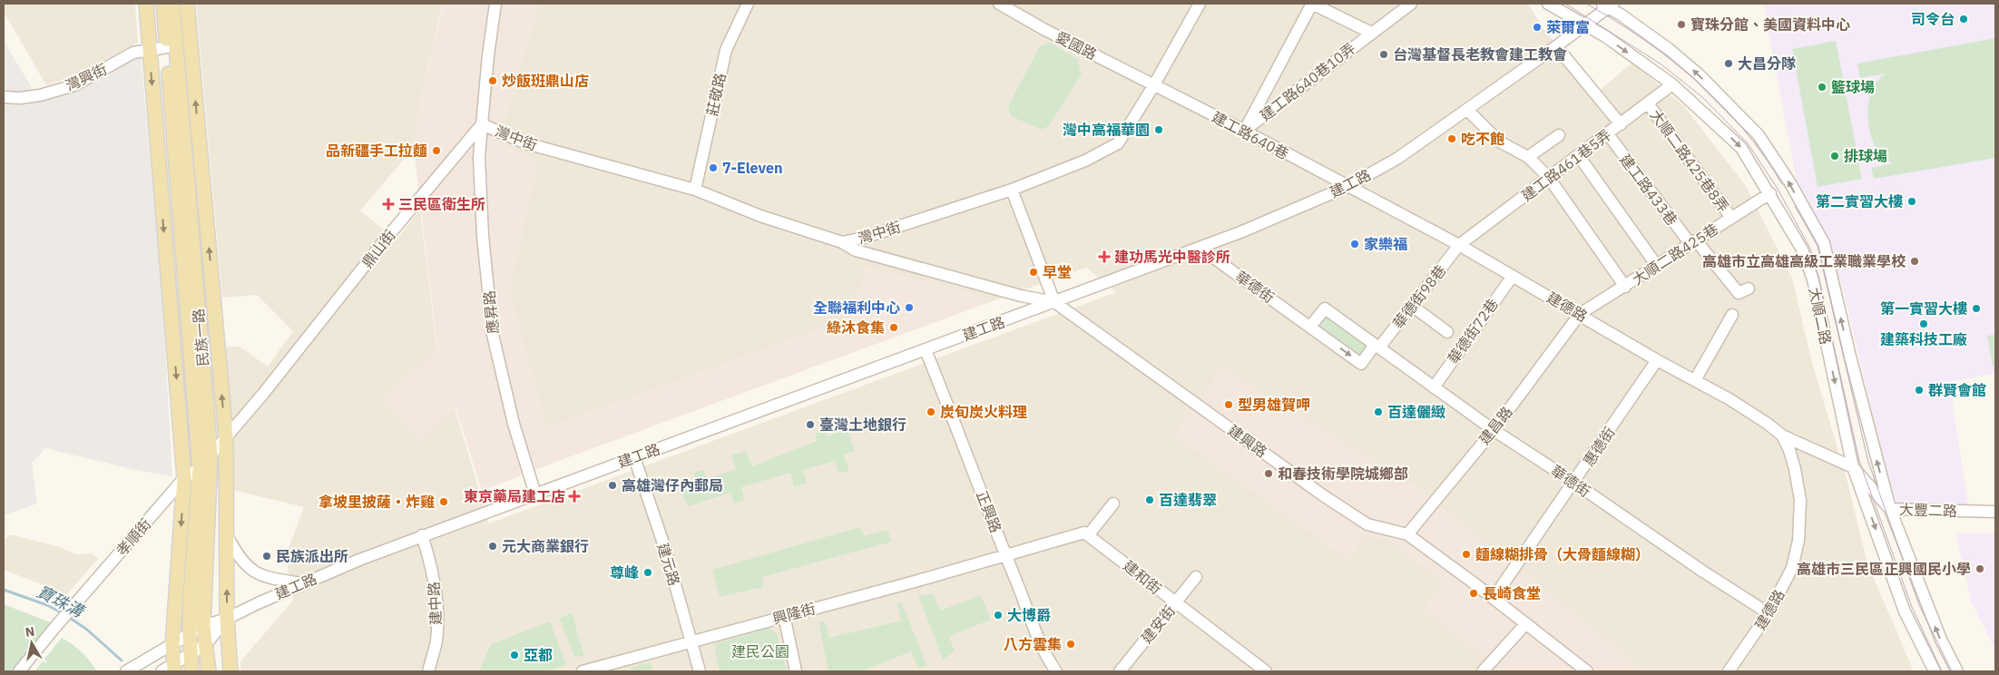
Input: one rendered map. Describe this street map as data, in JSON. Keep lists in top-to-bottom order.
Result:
{
  "streets": {
    "main road": ["民族一路"],
    "street": [
      "愛國路",
      "灣興街",
      "建工路640巷10弄",
      "莊敬路",
      "建工路640巷",
      "灣中街",
      "大順二路425巷8弄",
      "建工路461巷5弄",
      "建工路",
      "建工路433巷",
      "鼎山街",
      "大順二路425巷",
      "華德街",
      "華德街98巷",
      "建德路",
      "應昇路",
      "大順二路",
      "華德街72巷",
      "建昌路",
      "建興路",
      "惠德街",
      "大豐二路",
      "正興路",
      "孝順街",
      "建元路",
      "建和街",
      "建中路",
      "興隆街",
      "建安街"
    ]
  },
  "crossings": [
    ["愛國路", "建工路640巷"],
    ["愛國路", "灣中街"],
    ["灣興街", "民族一路"],
    ["建工路640巷10弄", "建工路640巷"],
    ["莊敬路", "灣中街"],
    ["建工路640巷", "灣中街"],
    ["建工路640巷", "建工路"],
    ["建工路640巷", "建德路"],
    ["灣中街", "建工路"],
    ["灣中街", "鼎山街"],
    ["灣中街", "應昇路"],
    ["大順二路425巷8弄", "建工路461巷5弄"],
    ["大順二路425巷8弄", "大順二路425巷"],
    ["建工路461巷5弄", "建工路433巷"],
    ["建工路461巷5弄", "華德街98巷"],
    ["建工路461巷5弄", "建德路"],
    ["建工路461巷5弄", "大順二路"],
    ["建工路", "華德街"],
    ["建工路", "建德路"],
    ["建工路", "應昇路"],
    ["建工路", "大順二路"],
    ["建工路", "民族一路"],
    ["建工路", "建興路"],
    ["建工路", "正興路"],
    ["建工路", "建元路"],
    ["建工路", "建中路"],
    ["建工路433巷", "大順二路425巷"],
    ["鼎山街", "應昇路"],
    ["鼎山街", "民族一路"],
    ["鼎山街", "孝順街"],
    ["大順二路425巷", "建德路"],
    ["大順二路425巷", "大順二路"],
    ["大順二路425巷", "建昌路"],
    ["華德街", "華德街98巷"],
    ["華德街", "建德路"],
    ["華德街", "華德街72巷"],
    ["華德街", "建昌路"],
    ["華德街", "惠德街"],
    ["華德街98巷", "建德路"],
    ["建德路", "大順二路"],
    ["建德路", "華德街72巷"],
    ["建德路", "建昌路"],
    ["建德路", "惠德街"],
    ["建德路", "大豐二路"],
    ["大順二路", "大豐二路"],
    ["民族一路", "孝順街"],
    ["建昌路", "建興路"],
    ["建興路", "惠德街"],
    ["正興路", "興隆街"],
    ["建元路", "興隆街"],
    ["建和街", "建安街"]
  ],
  "water": ["寶珠溝"],
  "parks": ["建民公園"],
  "places": {
    "other": [
      "司令台",
      "寶珠分館、美國資料中心",
      "萊爾富",
      "台灣基督長老教會建工教會",
      "大昌分隊",
      "炒飯班鼎山店",
      "籃球場",
      "灣中高福華園",
      "吃不飽",
      "品新疆手工拉麵",
      "排球場",
      "7-Eleven",
      "第二實習大樓",
      "家樂福",
      "高雄市立高雄高級工業職業學校",
      "早堂",
      "全聯福利中心",
      "第一實習大樓",
      "建築科技工廠",
      "綠沐食集",
      "群賢會館",
      "型男雄賀呷",
      "炭旬炭火料理",
      "百達儷緻",
      "臺灣土地銀行",
      "和春技術學院城鄉部",
      "高雄灣仔內郵局",
      "百達翡翠",
      "拿坡里披薩‧炸雞",
      "元大商業銀行",
      "麵線糊排骨（大骨麵線糊）",
      "民族派出所",
      "高雄市三民區正興國民小學",
      "尊峰",
      "長崎食堂",
      "大博爵",
      "八方雲集",
      "亞都"
    ],
    "health": ["三民區衛生所", "建功馬光中醫診所", "東京藥局建工店"]
  },
  "north": "top"
}
